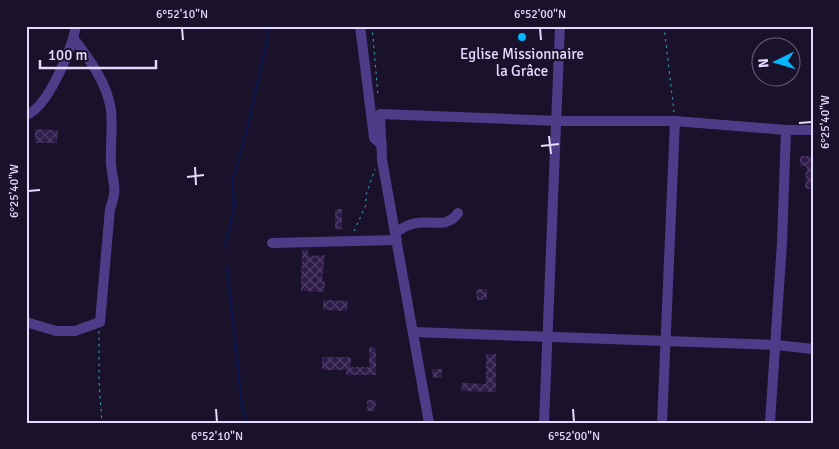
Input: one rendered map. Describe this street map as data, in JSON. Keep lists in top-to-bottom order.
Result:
{
  "places": ["Eglise Missionnaire la Grâce"],
  "scale_bar": "100 m",
  "north": "left",
  "coordinates": ["6°52'10\"N", "6°52'00\"N", "6°25'40\"W"]
}
